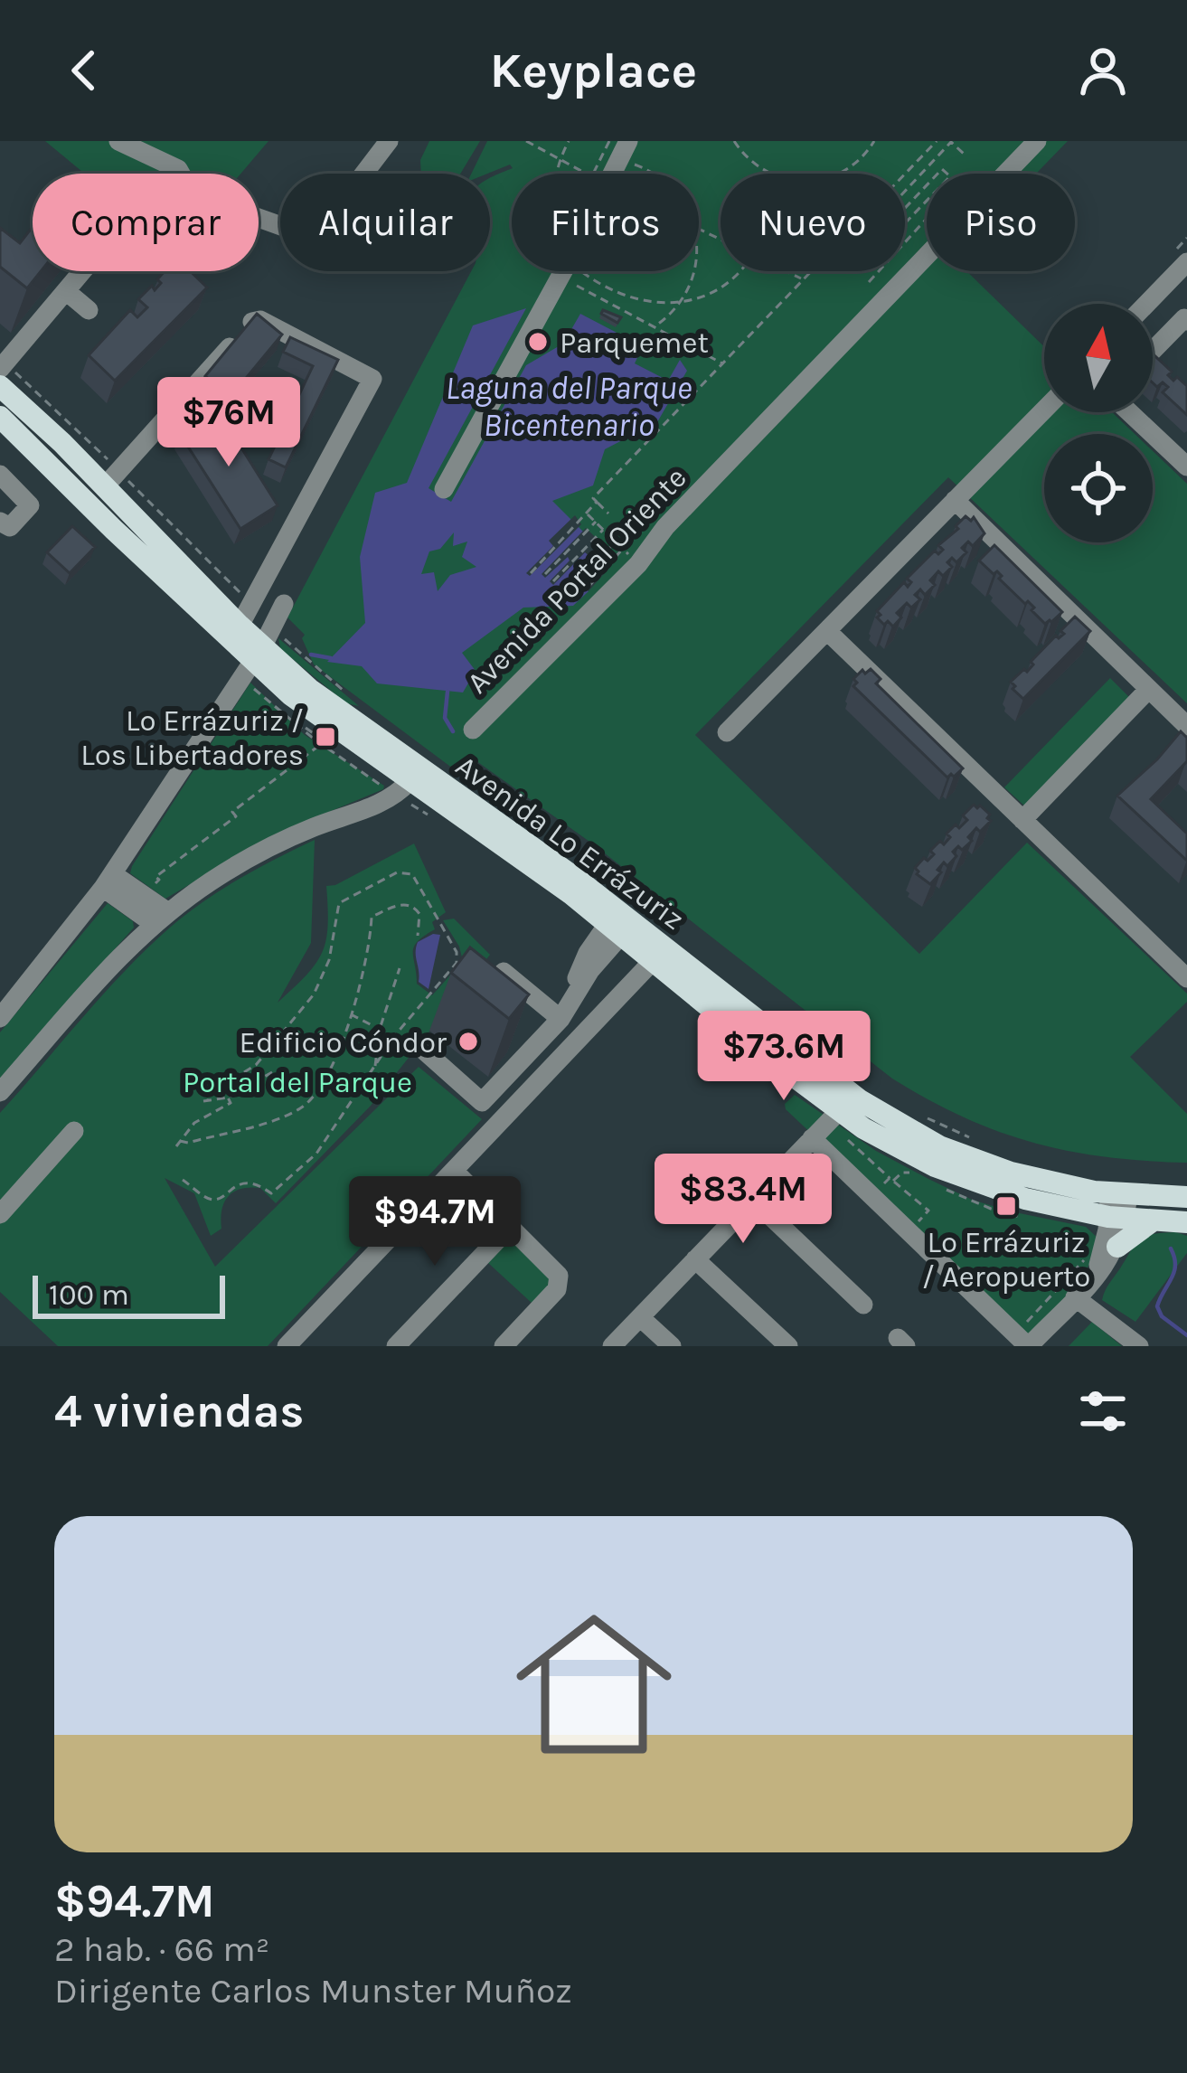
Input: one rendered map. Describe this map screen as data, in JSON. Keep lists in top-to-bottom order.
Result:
{
  "streets": {
    "main road": ["Avenida Lo Errázuriz"],
    "street": ["Avenida Portal Oriente"]
  },
  "water": ["Laguna del Parque Bicentenario"],
  "parks": ["Portal del Parque"],
  "places": {
    "other": ["Parquemet", "Edificio Cóndor"],
    "transit": ["Lo Errázuriz / Los Libertadores", "Lo Errázuriz / Aeropuerto"]
  },
  "scale_bar": "100 m",
  "north": "top",
  "page": {
    "header": "Keyplace",
    "chip": [
      "Comprar",
      "Alquilar",
      "Filtros",
      "Nuevo",
      "Piso"
    ],
    "price": [
      "$76M",
      "$73.6M",
      "$83.4M",
      "$94.7M"
    ],
    "scale": "100 m",
    "heading": "4 viviendas",
    "list": [
      {
        "name": "$94.7M",
        "note": "2 hab. · 66 m² · Dirigente Carlos Munster Muñoz"
      }
    ]
  }
}
